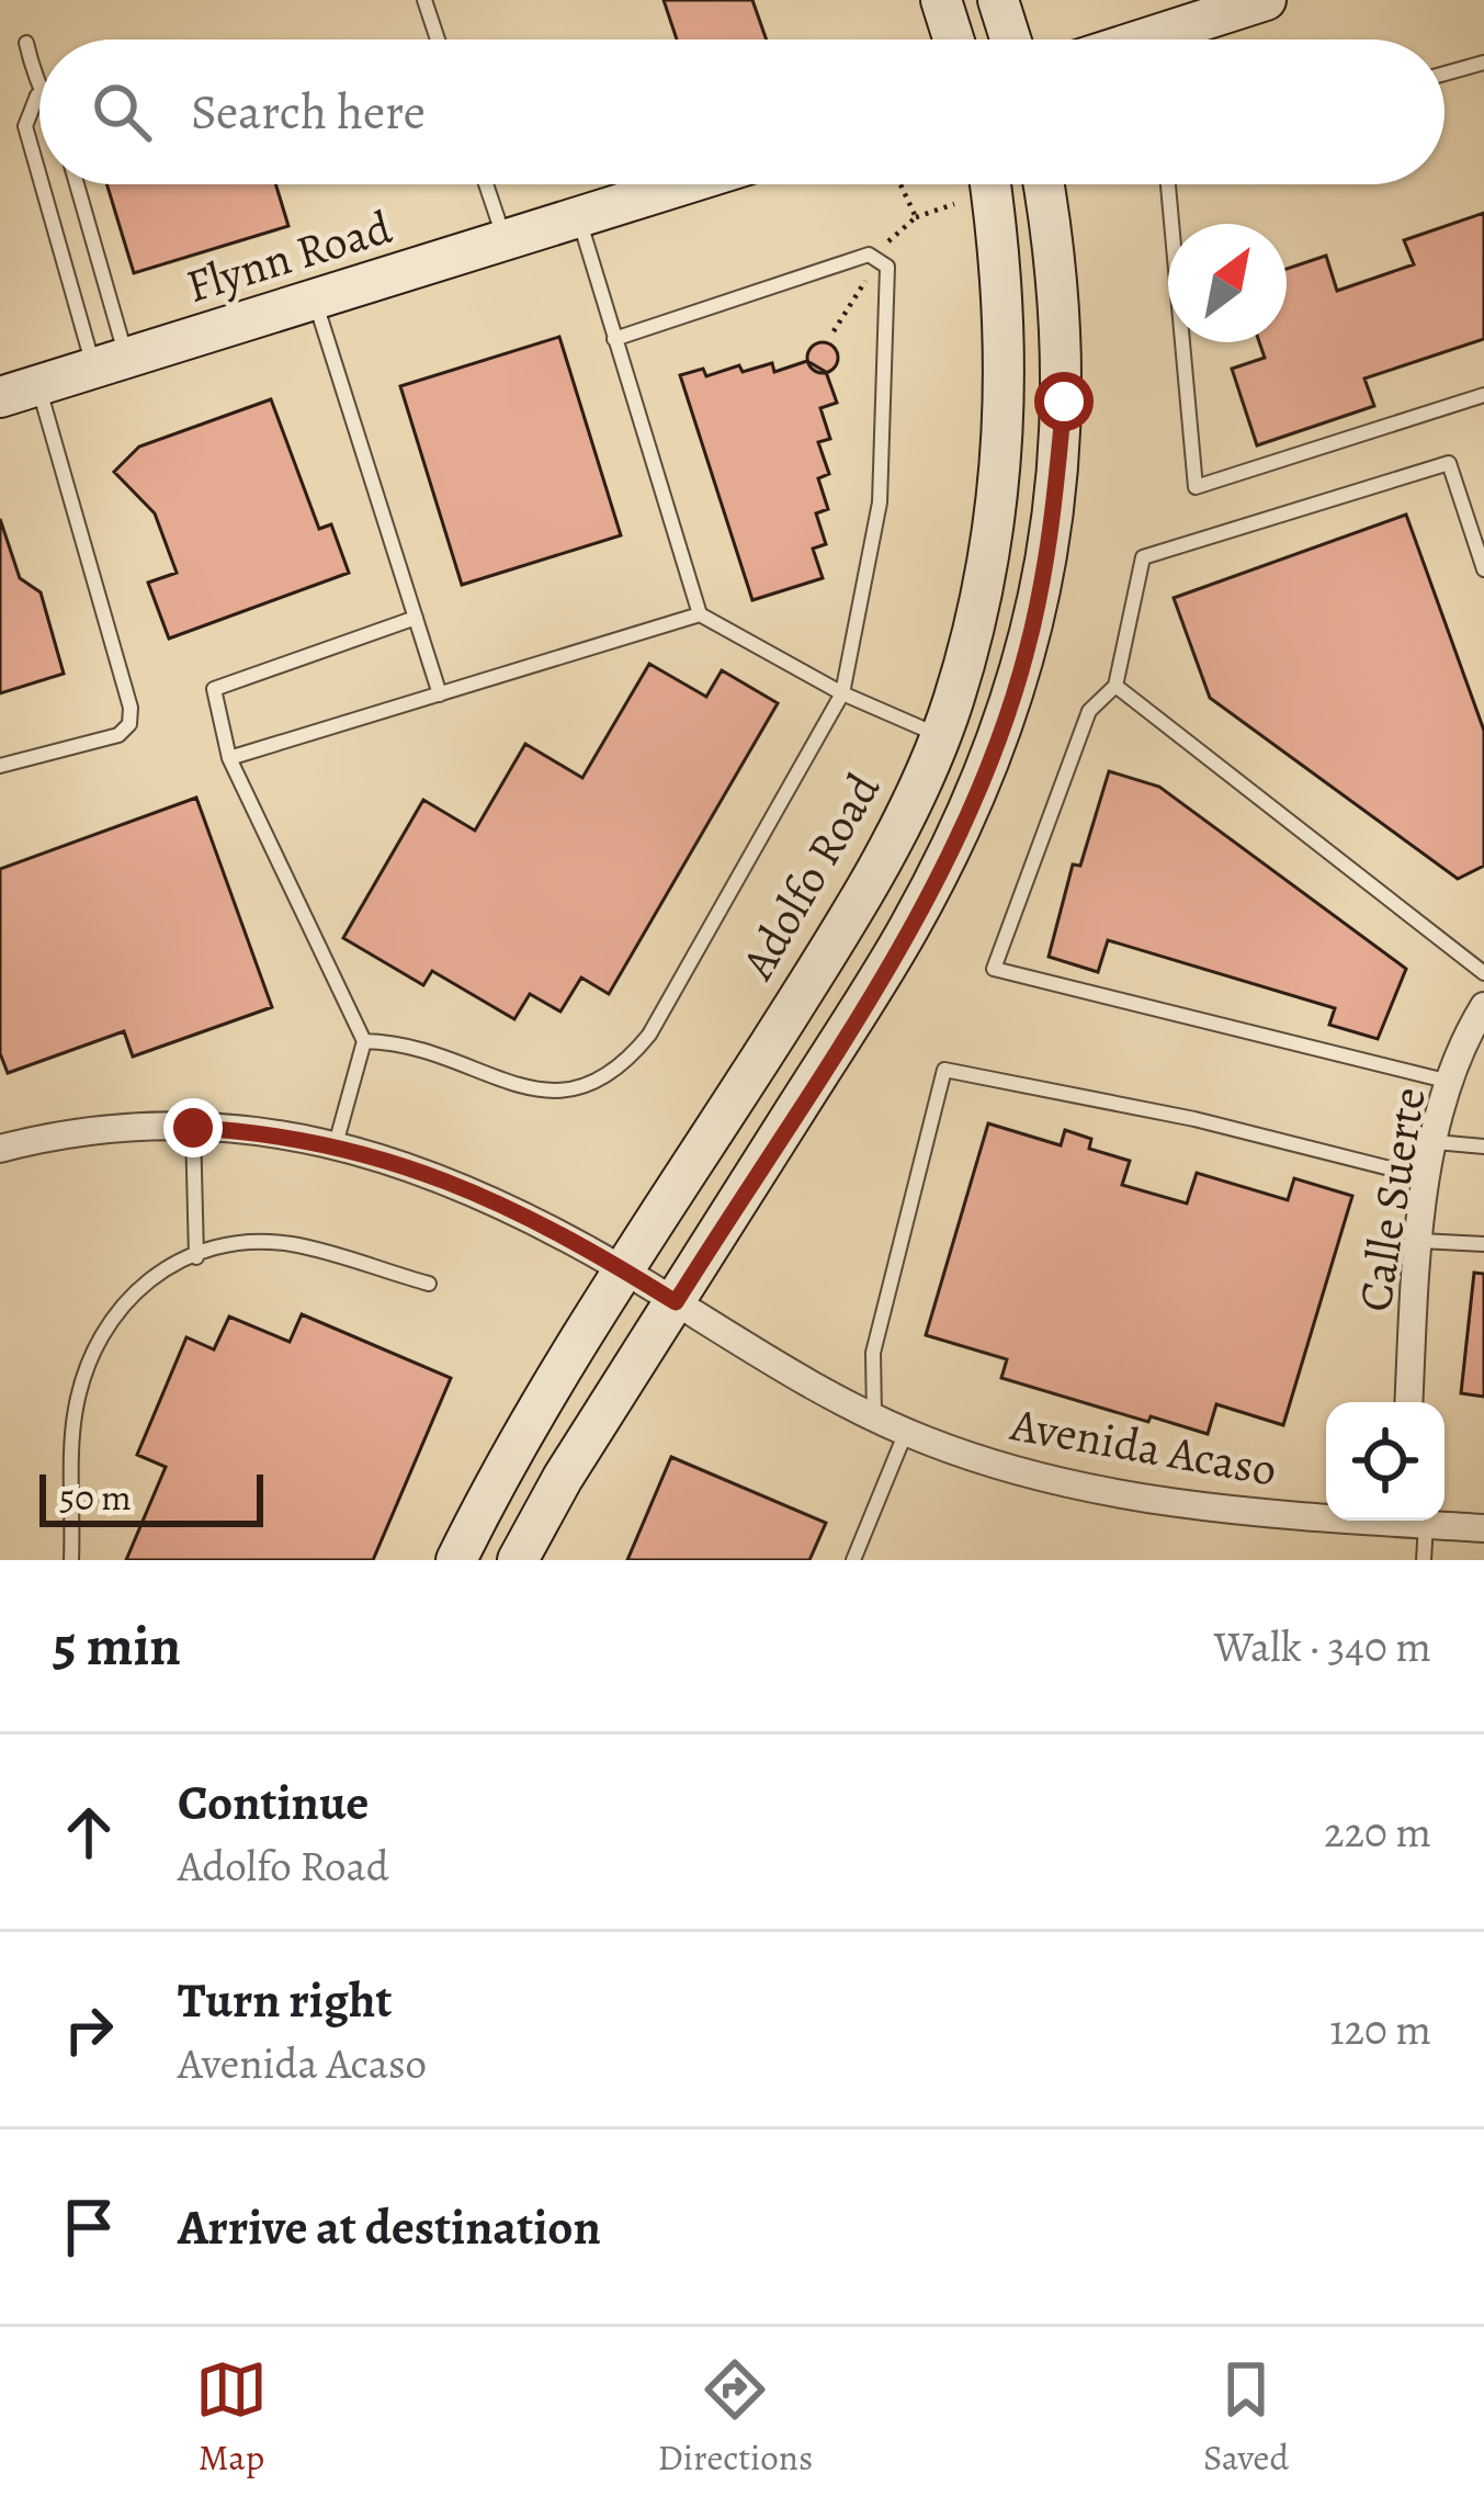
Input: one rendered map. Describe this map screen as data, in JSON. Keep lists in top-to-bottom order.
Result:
{
  "streets": {
    "main road": ["Flynn Road", "Adolfo Road"],
    "street": ["Calle Suerte", "Avenida Acaso"]
  },
  "crossings": [
    ["Adolfo Road", "Avenida Acaso"]
  ],
  "scale_bar": "50 m",
  "north": "top right",
  "page": {
    "search": "Search here",
    "scale": "50 m",
    "heading": ["5 min", "Walk · 340 m"],
    "list": [
      ["Continue", "Adolfo Road", "220 m"],
      ["Turn right", "Avenida Acaso", "120 m"],
      "Arrive at destination"
    ],
    "nav": ["Map", "Directions", "Saved"]
  }
}
